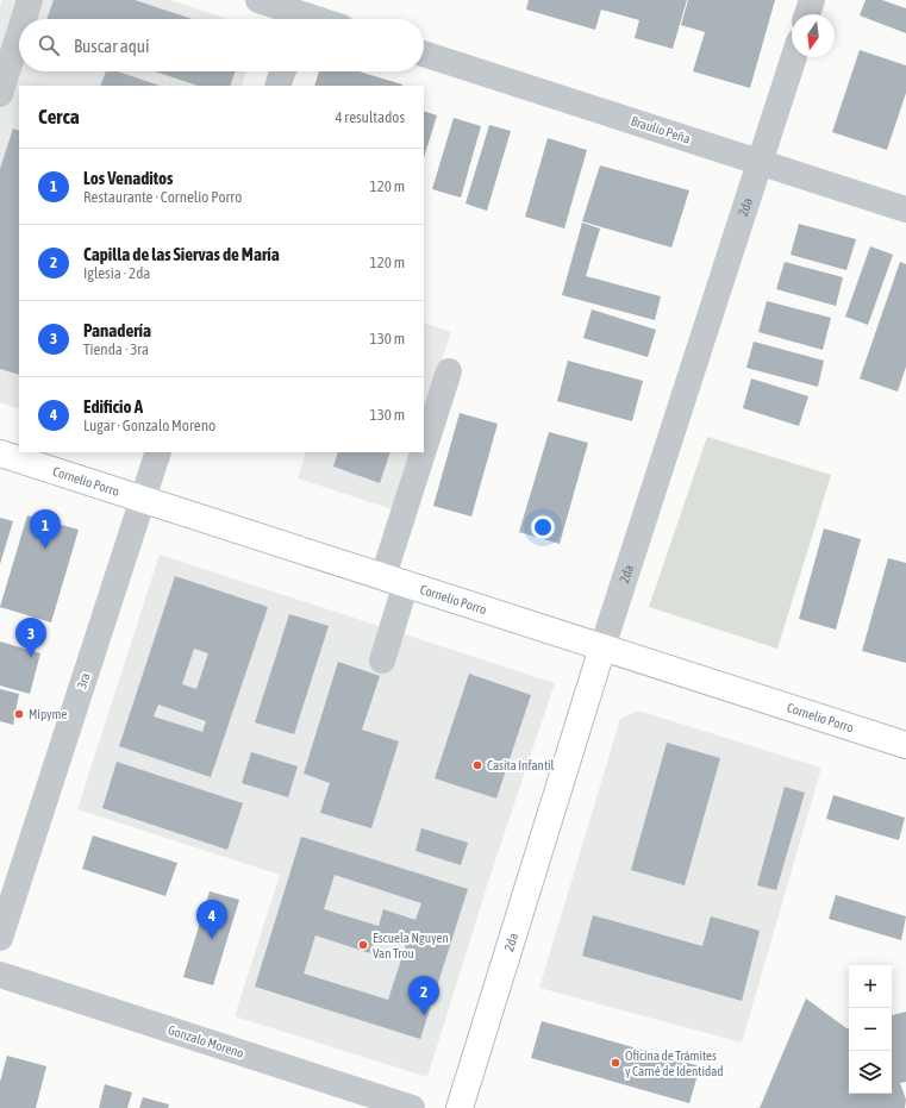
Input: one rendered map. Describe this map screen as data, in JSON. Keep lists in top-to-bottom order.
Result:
{
  "streets": {
    "main road": ["2da", "Cornelio Porro"],
    "street": ["Braulio Peña", "3ra", "Gonzalo Moreno"]
  },
  "crossings": [
    ["Braulio Peña", "2da"],
    ["2da", "Cornelio Porro"],
    ["Cornelio Porro", "3ra"]
  ],
  "places": [
    "Mipyme",
    "Casita Infantil",
    "Escuela Nguyen Van Trou",
    "Oficina de Trámites y Carné de Identidad"
  ],
  "north": "bottom",
  "page": {
    "search": "Buscar aquí",
    "heading": ["Cerca", "4 resultados"],
    "list": [
      {
        "mark": "1",
        "name": "Los Venaditos",
        "note": "Restaurante · Cornelio Porro",
        "value": "120 m"
      },
      {
        "mark": "2",
        "name": "Capilla de las Siervas de María",
        "note": "Iglesia · 2da",
        "value": "120 m"
      },
      {
        "mark": "3",
        "name": "Panadería",
        "note": "Tienda · 3ra",
        "value": "130 m"
      },
      {
        "mark": "4",
        "name": "Edificio A",
        "note": "Lugar · Gonzalo Moreno",
        "value": "130 m"
      }
    ],
    "pins": [
      "1",
      "3",
      "4",
      "2"
    ],
    "map_buttons": ["+", "−"]
  }
}
